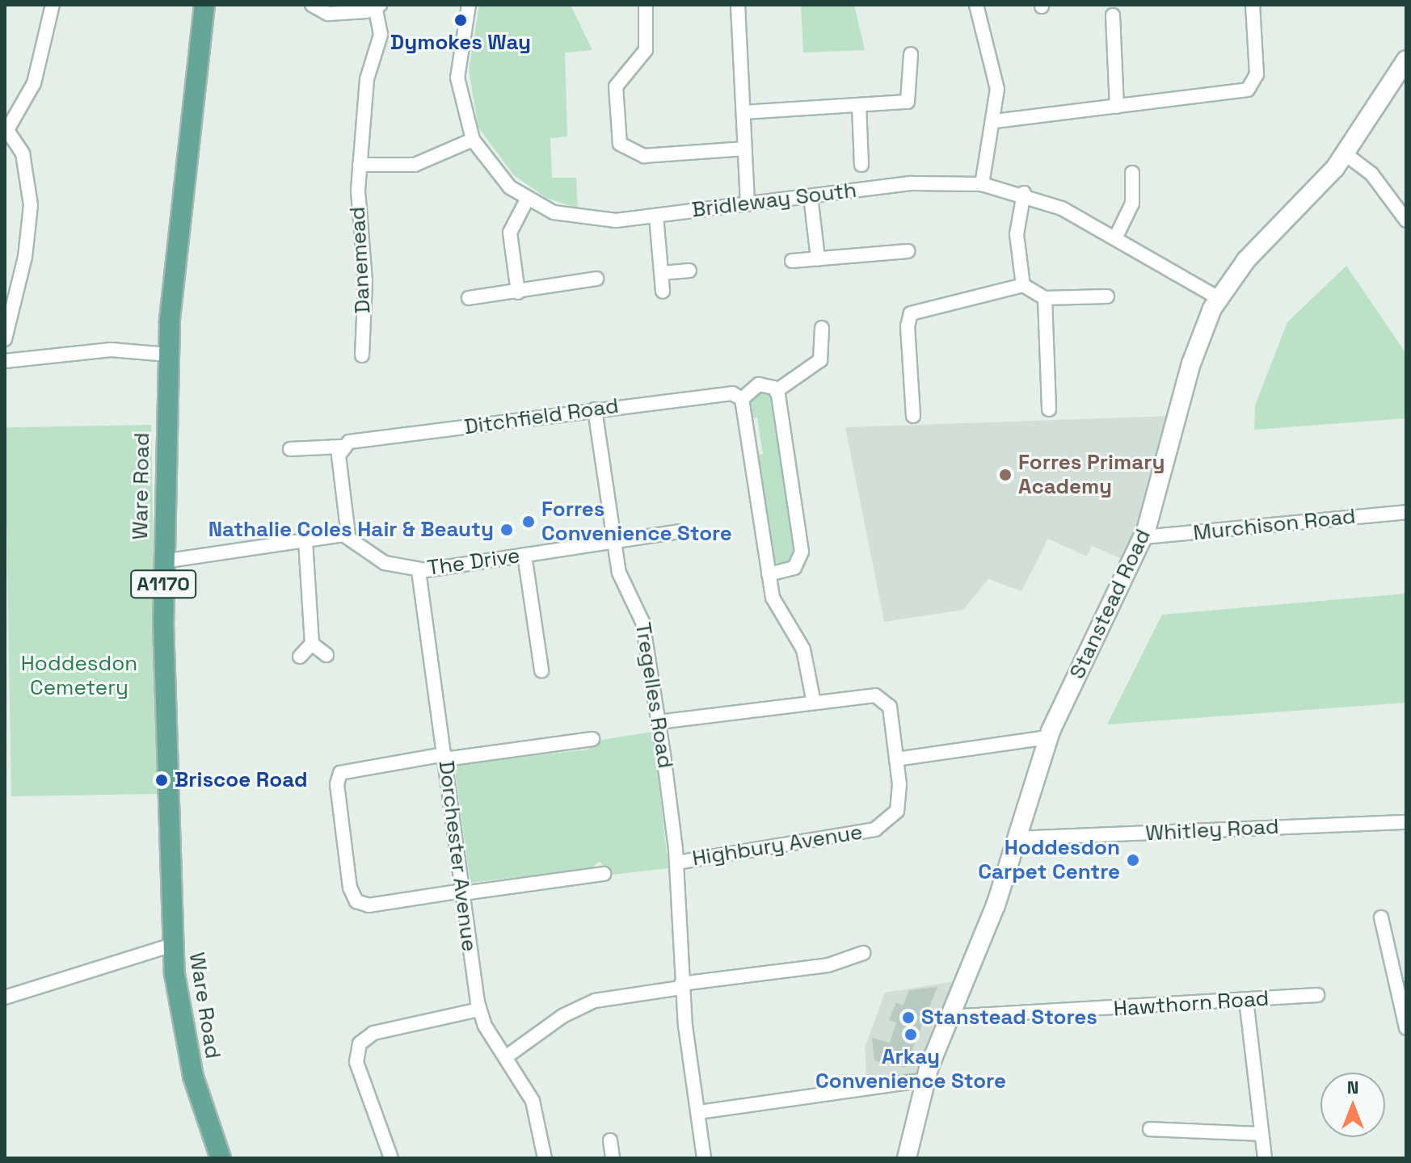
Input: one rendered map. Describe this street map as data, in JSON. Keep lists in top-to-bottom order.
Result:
{
  "streets": {
    "main road": ["Ware Road", "A1170"],
    "street": [
      "Bridleway South",
      "Danemead",
      "Ditchfield Road",
      "Murchison Road",
      "The Drive",
      "Stanstead Road",
      "Tregelles Road",
      "Whitley Road",
      "Highbury Avenue",
      "Dorchester Avenue",
      "Hawthorn Road"
    ]
  },
  "crossings": [
    ["Bridleway South", "Stanstead Road"],
    ["Ditchfield Road", "Tregelles Road"],
    ["Murchison Road", "Stanstead Road"],
    ["The Drive", "Tregelles Road"],
    ["The Drive", "Dorchester Avenue"],
    ["Stanstead Road", "Whitley Road"],
    ["Stanstead Road", "Hawthorn Road"],
    ["Tregelles Road", "Highbury Avenue"]
  ],
  "parks": ["Hoddesdon Cemetery"],
  "places": [
    "Dymokes Way",
    "Forres Primary Academy",
    "Forres Convenience Store",
    "Nathalie Coles Hair & Beauty",
    "Briscoe Road",
    "Hoddesdon Carpet Centre",
    "Stanstead Stores",
    "Arkay Convenience Store"
  ],
  "north": "top"
}
